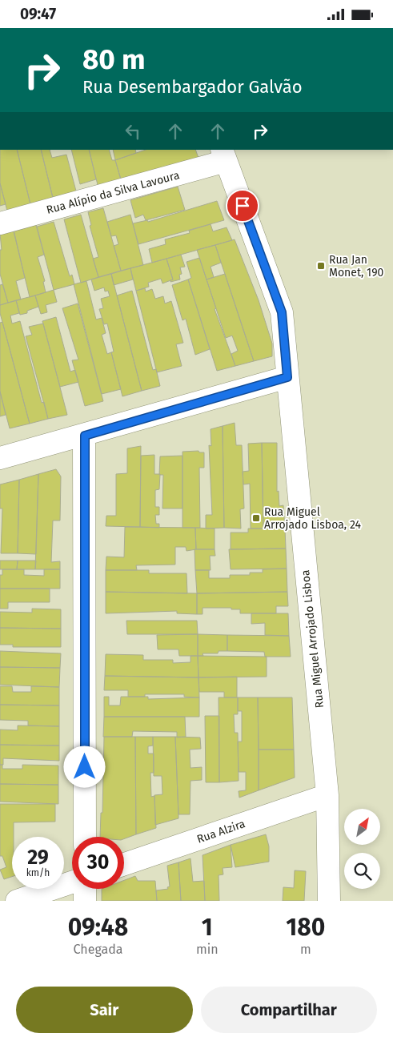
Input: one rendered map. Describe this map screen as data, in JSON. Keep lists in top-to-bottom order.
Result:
{
  "streets": {
    "street": ["Rua Alípio da Silva Lavoura", "Rua Miguel Arrojado Lisboa", "Rua Alzira"]
  },
  "crossings": [
    ["Rua Alípio da Silva Lavoura", "Rua Miguel Arrojado Lisboa"],
    ["Rua Miguel Arrojado Lisboa", "Rua Alzira"]
  ],
  "places": {
    "transit": ["Rua Jan Monet, 190", "Rua Miguel Arrojado Lisboa, 24"]
  },
  "north": "top right",
  "page": {
    "status": "09:47",
    "turn": ["80 m", "Rua Desembargador Galvão"],
    "speed": "29 km/h",
    "limit": "30",
    "eta": [
      "09:48",
      "Chegada",
      "1",
      "min",
      "180",
      "m"
    ],
    "buttons": ["Sair", "Compartilhar"]
  }
}
